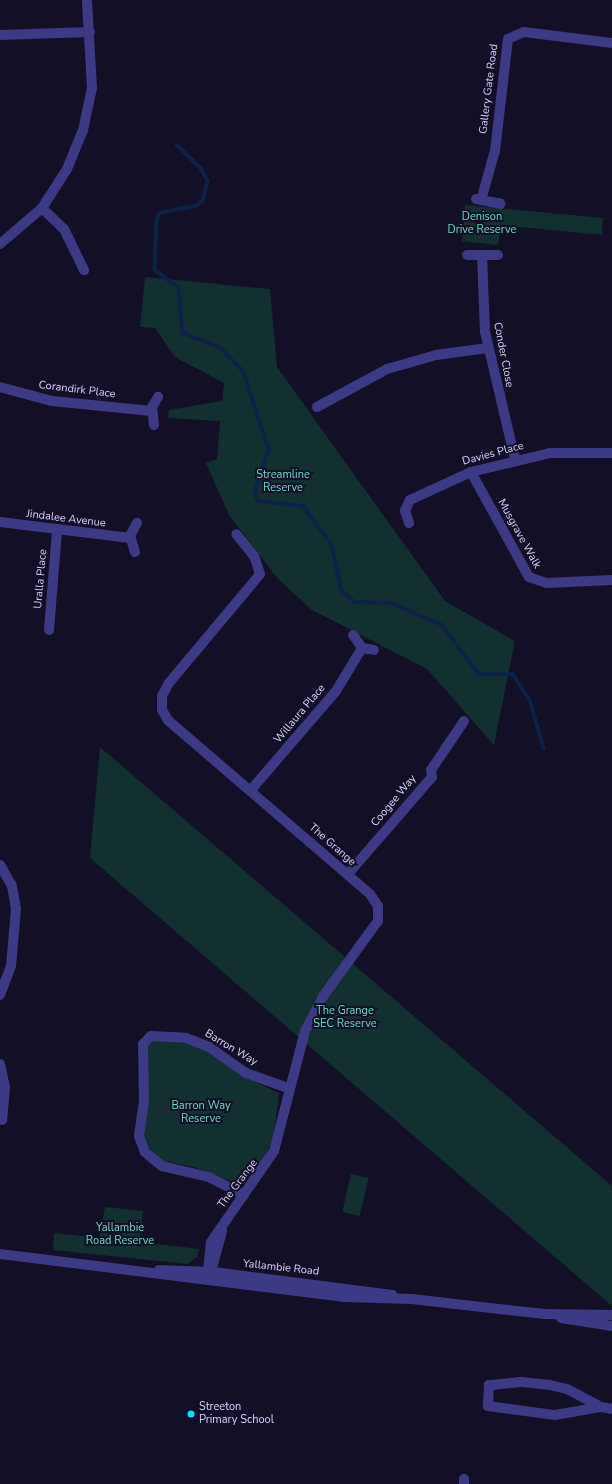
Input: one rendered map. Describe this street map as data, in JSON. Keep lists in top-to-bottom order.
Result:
{
  "streets": {
    "street": [
      "Gallery Gate Road",
      "Conder Close",
      "Corandirk Place",
      "Davies Place",
      "Jindalee Avenue",
      "Musgrave Walk",
      "Uralla Place",
      "Willaura Place",
      "Coogee Way",
      "The Grange",
      "Barron Way",
      "Yallambie Road"
    ]
  },
  "crossings": [
    ["Conder Close", "Davies Place"],
    ["Davies Place", "Musgrave Walk"],
    ["Jindalee Avenue", "Uralla Place"],
    ["Willaura Place", "The Grange"],
    ["Coogee Way", "The Grange"],
    ["The Grange", "Barron Way"],
    ["The Grange", "Yallambie Road"]
  ],
  "parks": [
    "Denison Drive Reserve",
    "Streamline Reserve",
    "The Grange SEC Reserve",
    "Barron Way Reserve",
    "Yallambie Road Reserve"
  ],
  "places": ["Streeton Primary School"]
}
